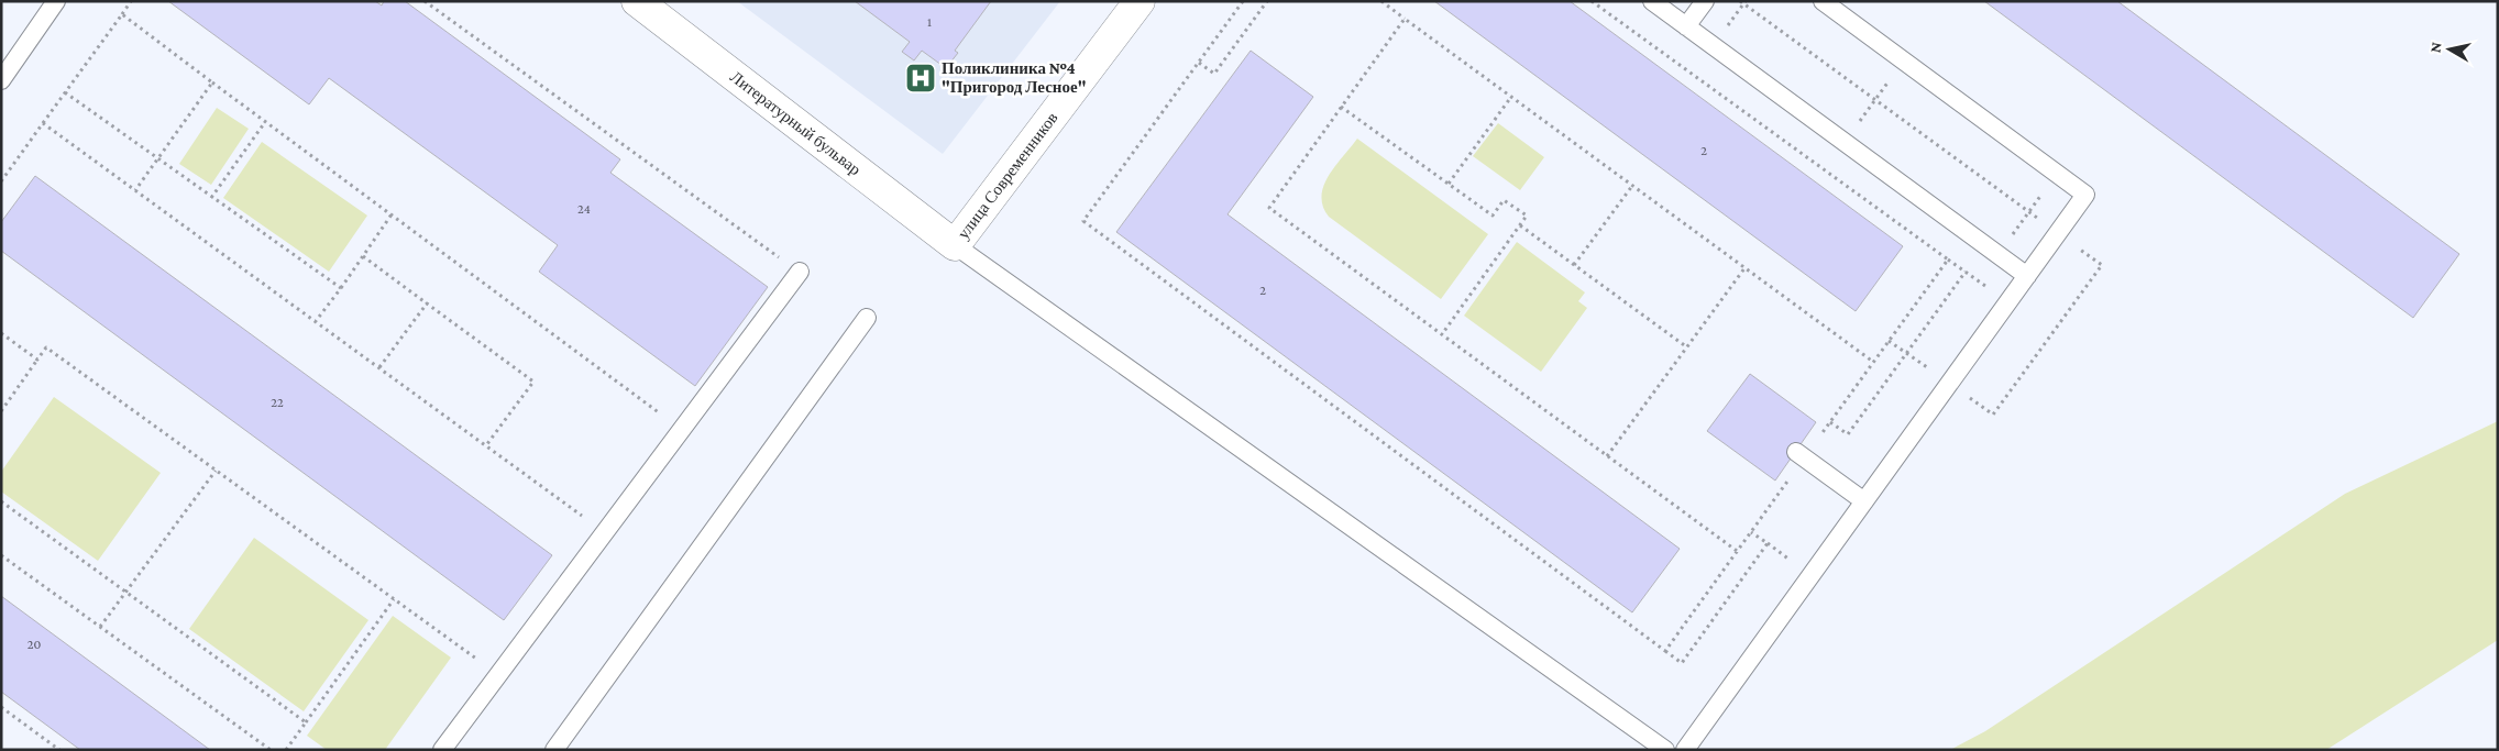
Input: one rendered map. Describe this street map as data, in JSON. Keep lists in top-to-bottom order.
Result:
{
  "streets": {
    "street": ["Литературный бульвар", "улица Современников"]
  },
  "crossings": [
    ["Литературный бульвар", "улица Современников"]
  ],
  "places": {
    "hospital": ["Поликлиника №4 \"Пригород Лесное\""]
  },
  "house_numbers": [
    "1",
    "2",
    "24",
    "2",
    "22",
    "20"
  ],
  "north": "left"
}
